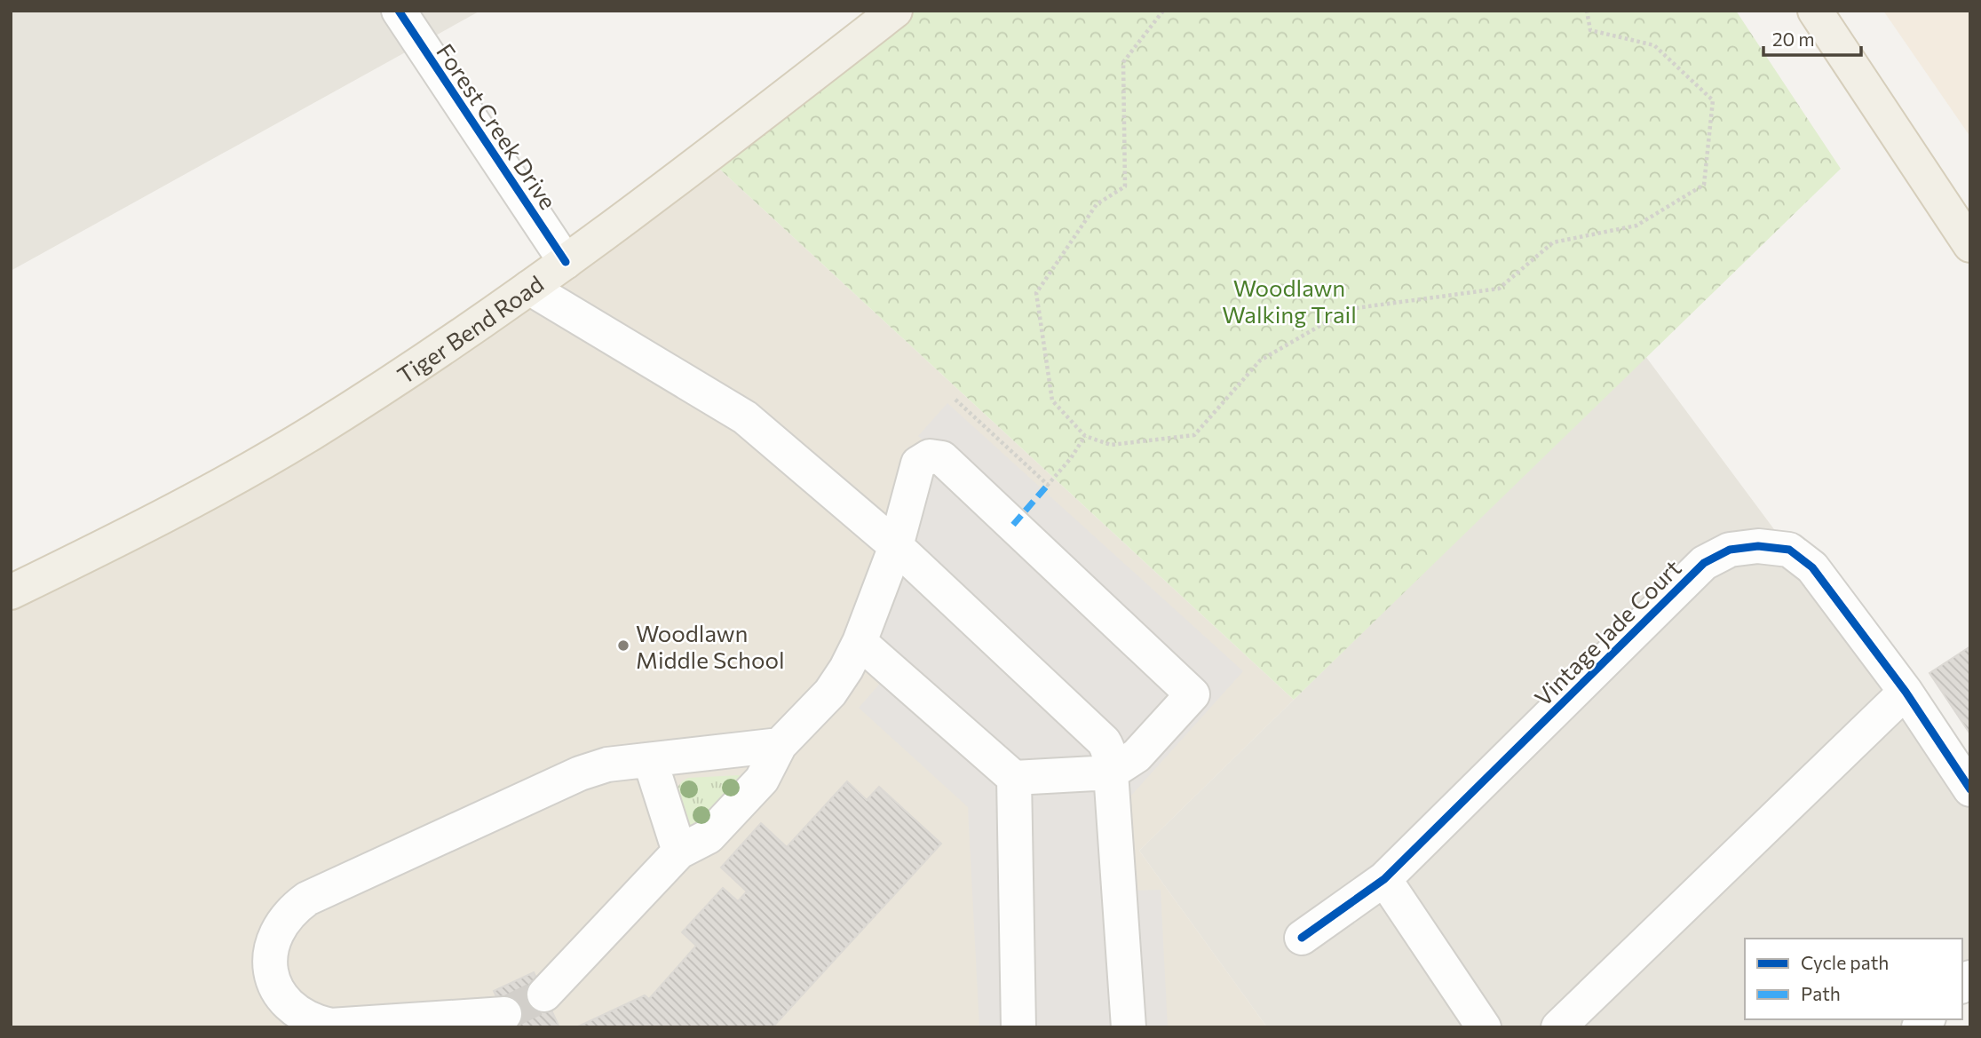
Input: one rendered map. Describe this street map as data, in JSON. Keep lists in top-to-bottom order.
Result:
{
  "streets": {
    "main road": ["Tiger Bend Road"],
    "street": ["Forest Creek Drive", "Vintage Jade Court"]
  },
  "crossings": [
    ["Forest Creek Drive", "Tiger Bend Road"]
  ],
  "parks": ["Woodlawn Walking Trail"],
  "places": ["Woodlawn Middle School"],
  "legend": ["Cycle path", "Path"],
  "scale_bar": "20 m"
}
